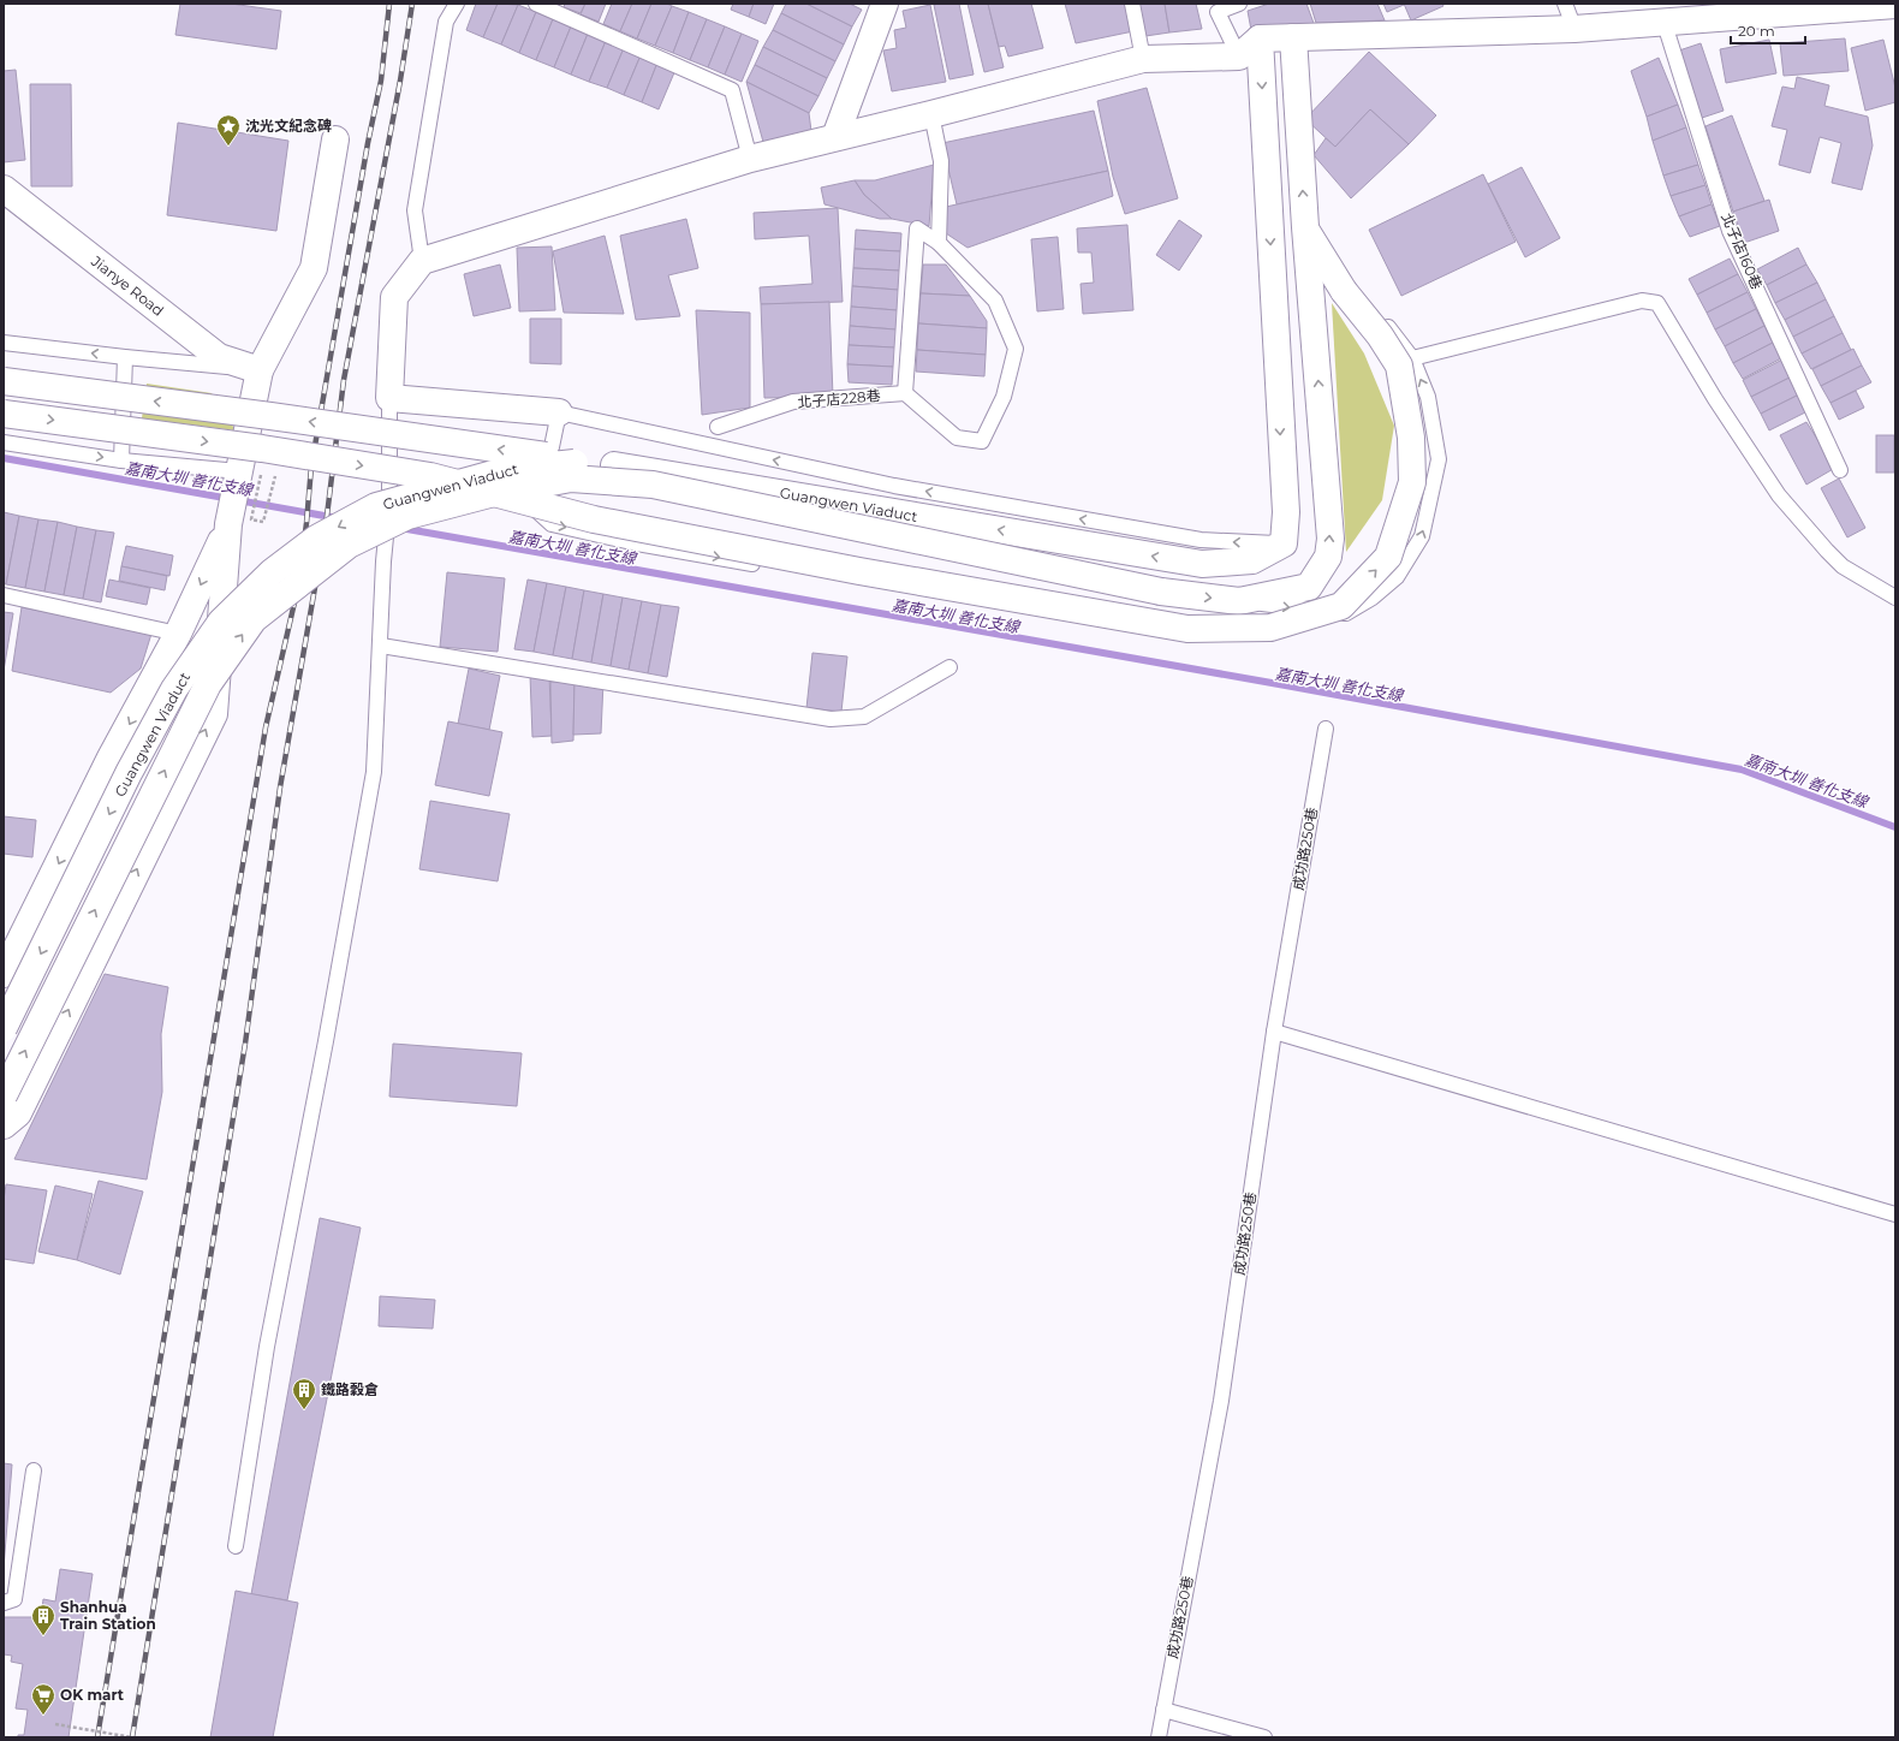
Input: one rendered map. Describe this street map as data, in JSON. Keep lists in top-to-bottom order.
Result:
{
  "streets": {
    "street": ["Jianye Road", "Guangwen Viaduct"],
    "lane": ["北子店160巷", "北子店228巷", "成功路250巷"]
  },
  "water": ["嘉南大圳 善化支線"],
  "places": {
    "place": ["沈光文紀念碑"],
    "building": ["鐵路穀倉", "Shanhua Train Station"],
    "supermarket": ["OK mart"]
  },
  "scale_bar": "20 m"
}
